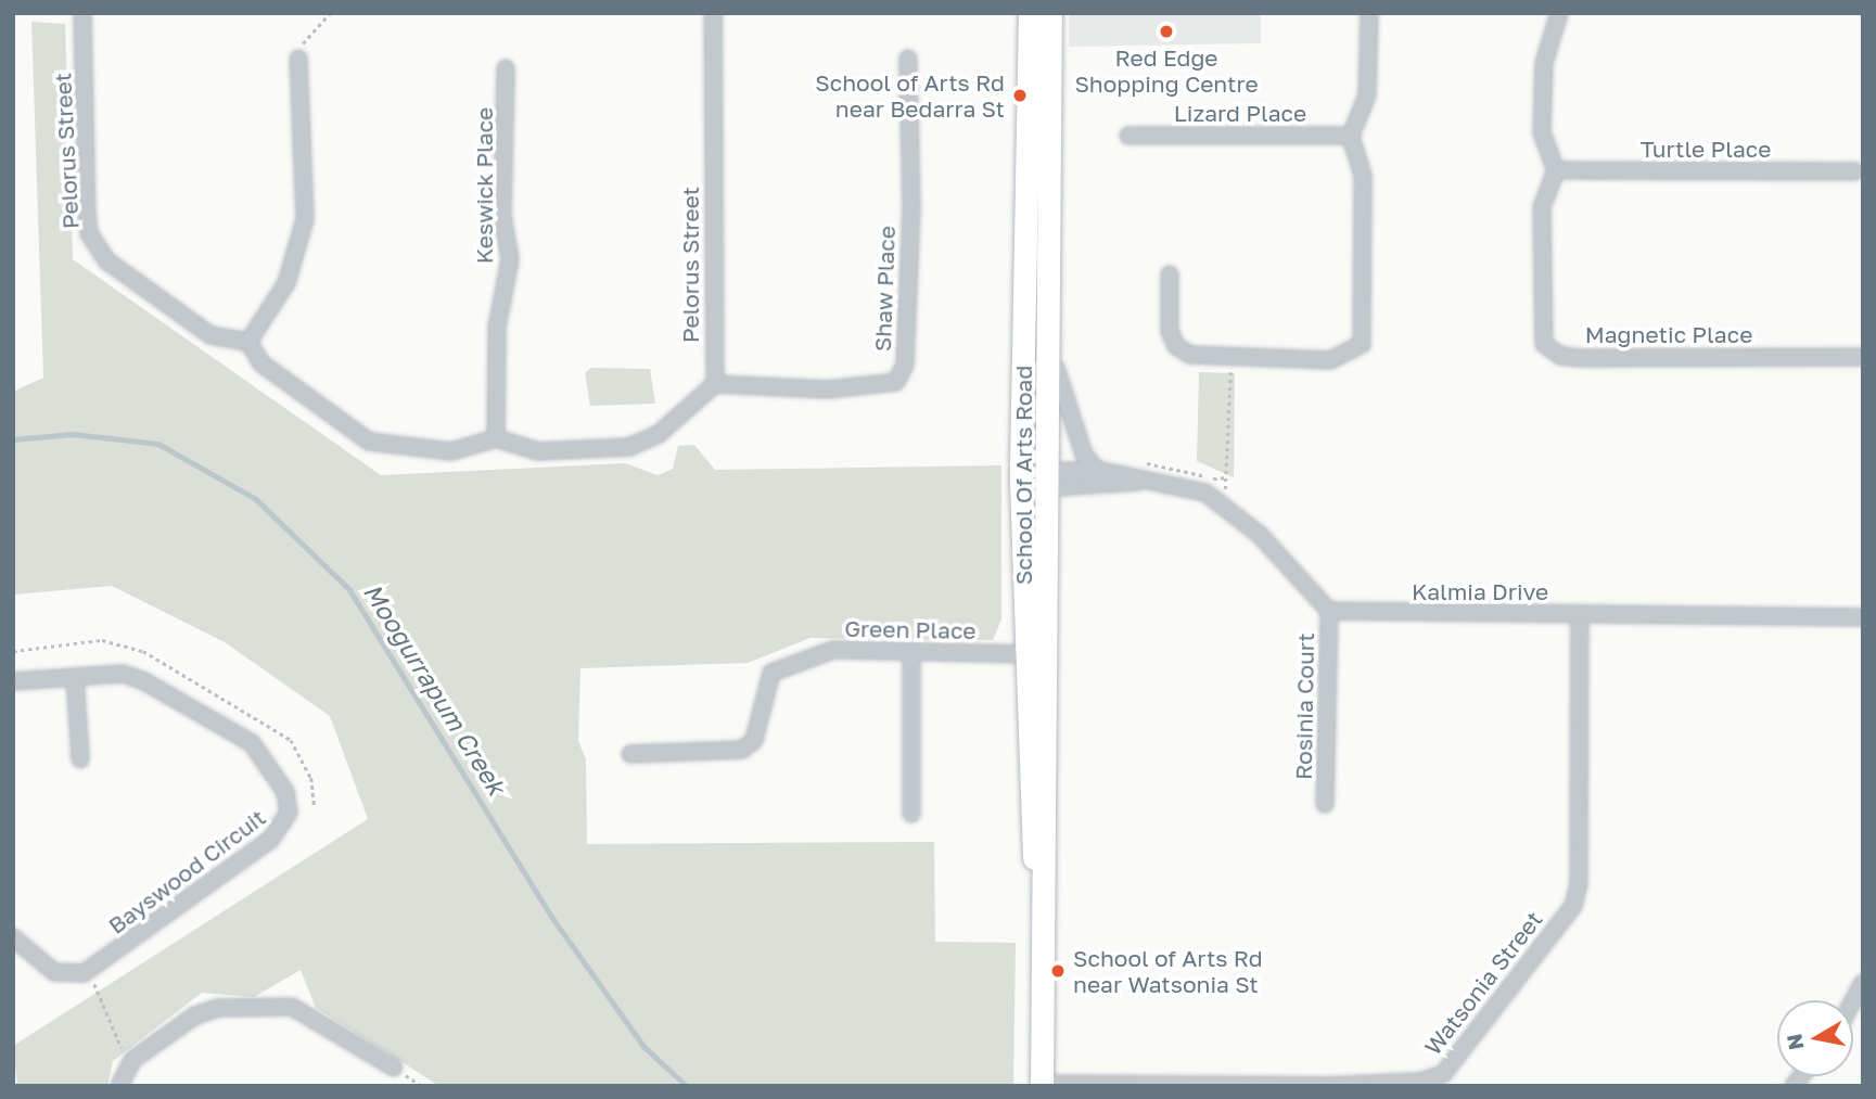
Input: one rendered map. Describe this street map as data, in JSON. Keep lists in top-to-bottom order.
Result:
{
  "streets": {
    "street": [
      "Lizard Place",
      "Turtle Place",
      "Pelorus Street",
      "Keswick Place",
      "Shaw Place",
      "Magnetic Place",
      "School Of Arts Road",
      "Kalmia Drive",
      "Green Place",
      "Rosinia Court",
      "Bayswood Circuit",
      "Watsonia Street"
    ]
  },
  "crossings": [
    ["Turtle Place", "Magnetic Place"],
    ["Pelorus Street", "Shaw Place"],
    ["School Of Arts Road", "Green Place"],
    ["School Of Arts Road", "Watsonia Street"],
    ["Kalmia Drive", "Rosinia Court"],
    ["Kalmia Drive", "Watsonia Street"]
  ],
  "water": ["Moogurrapum Creek"],
  "places": ["Red Edge Shopping Centre", "School of Arts Rd near Bedarra St", "School of Arts Rd near Watsonia St"],
  "north": "left"
}
